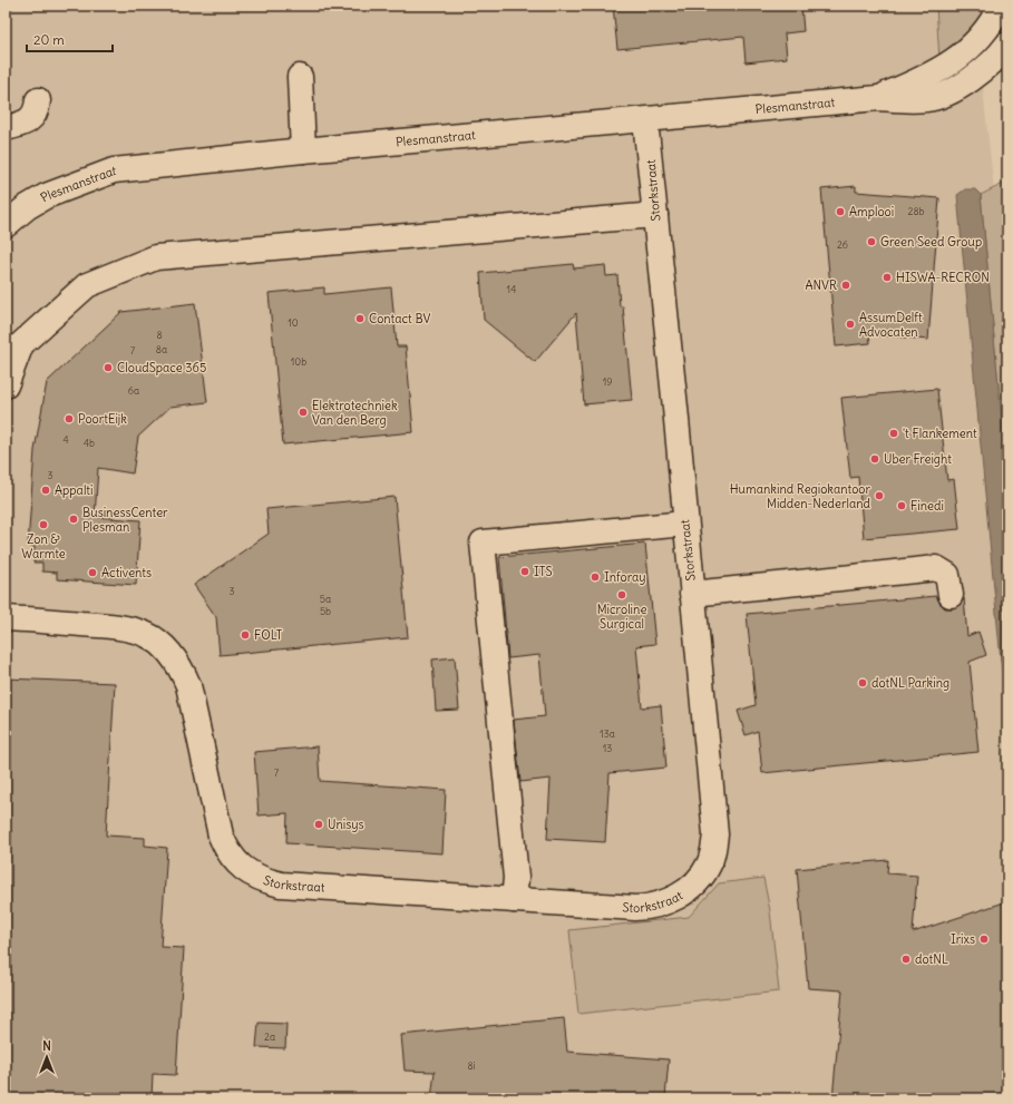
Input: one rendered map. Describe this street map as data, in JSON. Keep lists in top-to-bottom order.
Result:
{
  "streets": {
    "street": ["Plesmanstraat", "Storkstraat"]
  },
  "crossings": [
    ["Plesmanstraat", "Storkstraat"]
  ],
  "places": [
    "Amplooi",
    "Green Seed Group",
    "HISWA-RECRON",
    "ANVR",
    "Contact BV",
    "AssumDelft Advocaten",
    "CloudSpace 365",
    "Elektrotechniek Van den Berg",
    "PoortEijk",
    "'t Flankement",
    "Uber Freight",
    "Appalti",
    "Humankind Regiokantoor Midden-Nederland",
    "Finedi",
    "BusinessCenter Plesman",
    "Zon & Warmte",
    "ITS",
    "Activents",
    "Inforay",
    "Microline Surgical",
    "FOLT",
    "dotNL Parking",
    "Unisys",
    "Irixs",
    "dotNL"
  ],
  "house_numbers": [
    "28b",
    "26",
    "14",
    "10",
    "8",
    "8a",
    "7",
    "10b",
    "19",
    "6a",
    "4",
    "4b",
    "3",
    "3",
    "5a",
    "5b",
    "13a",
    "13",
    "7",
    "2a",
    "8i"
  ],
  "scale_bar": "20 m",
  "north": "top"
}
